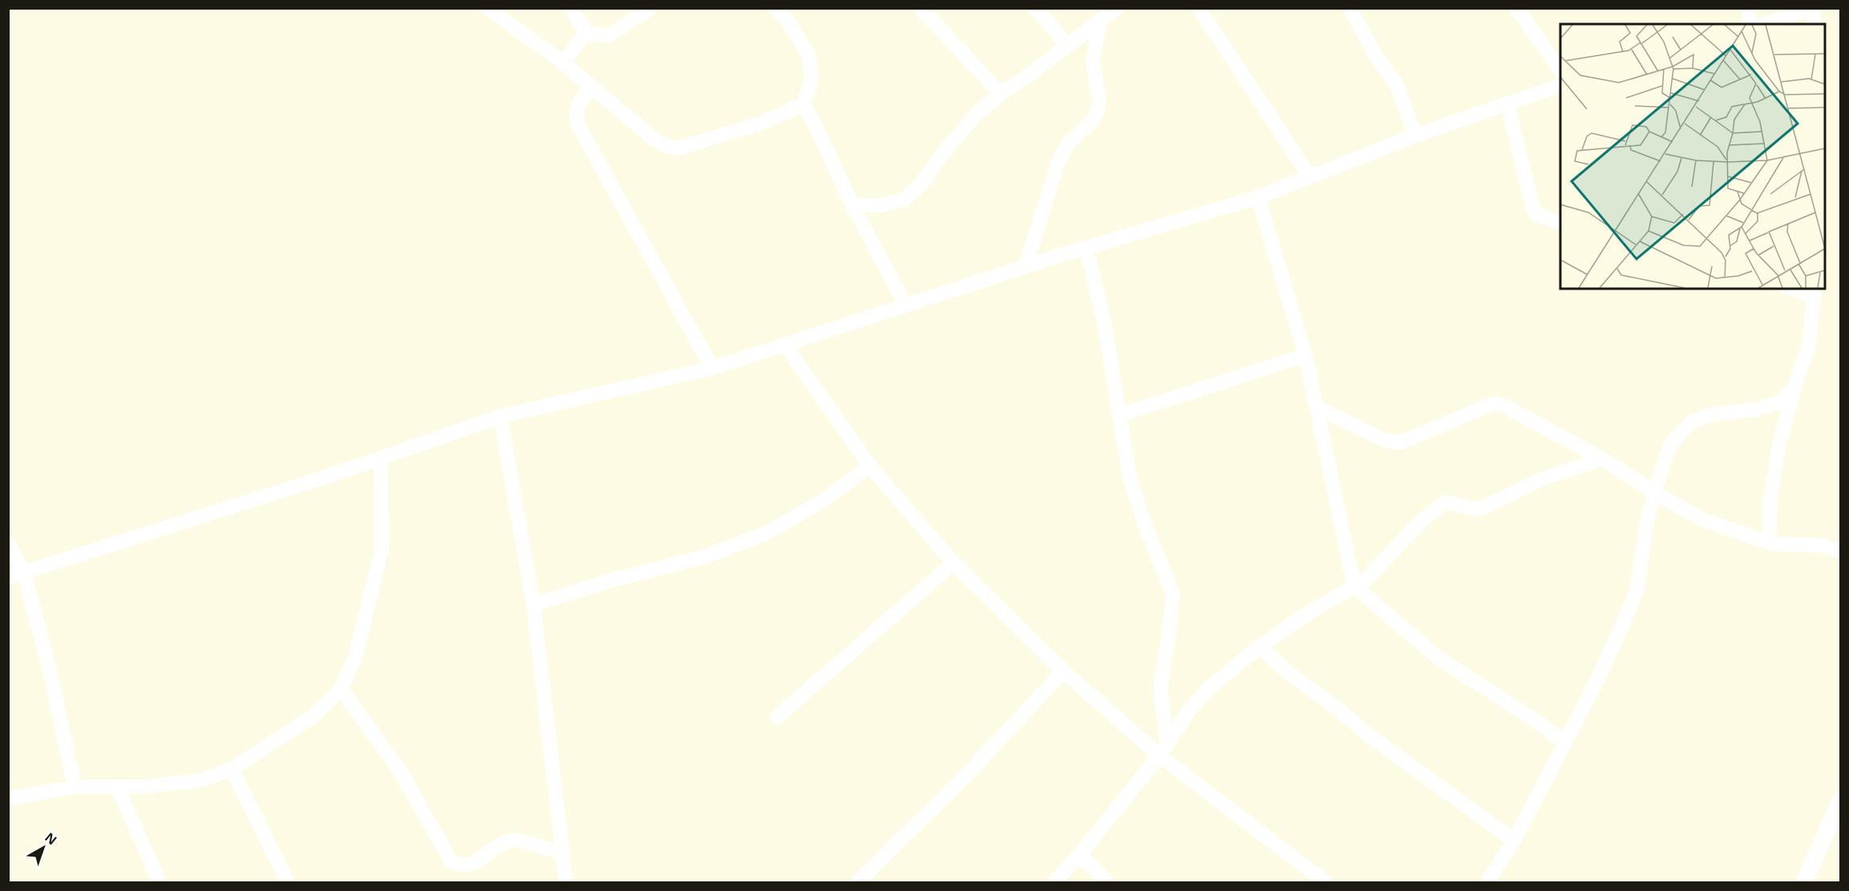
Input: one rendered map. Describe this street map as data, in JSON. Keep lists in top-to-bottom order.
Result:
{
  "north": "top right"
}
